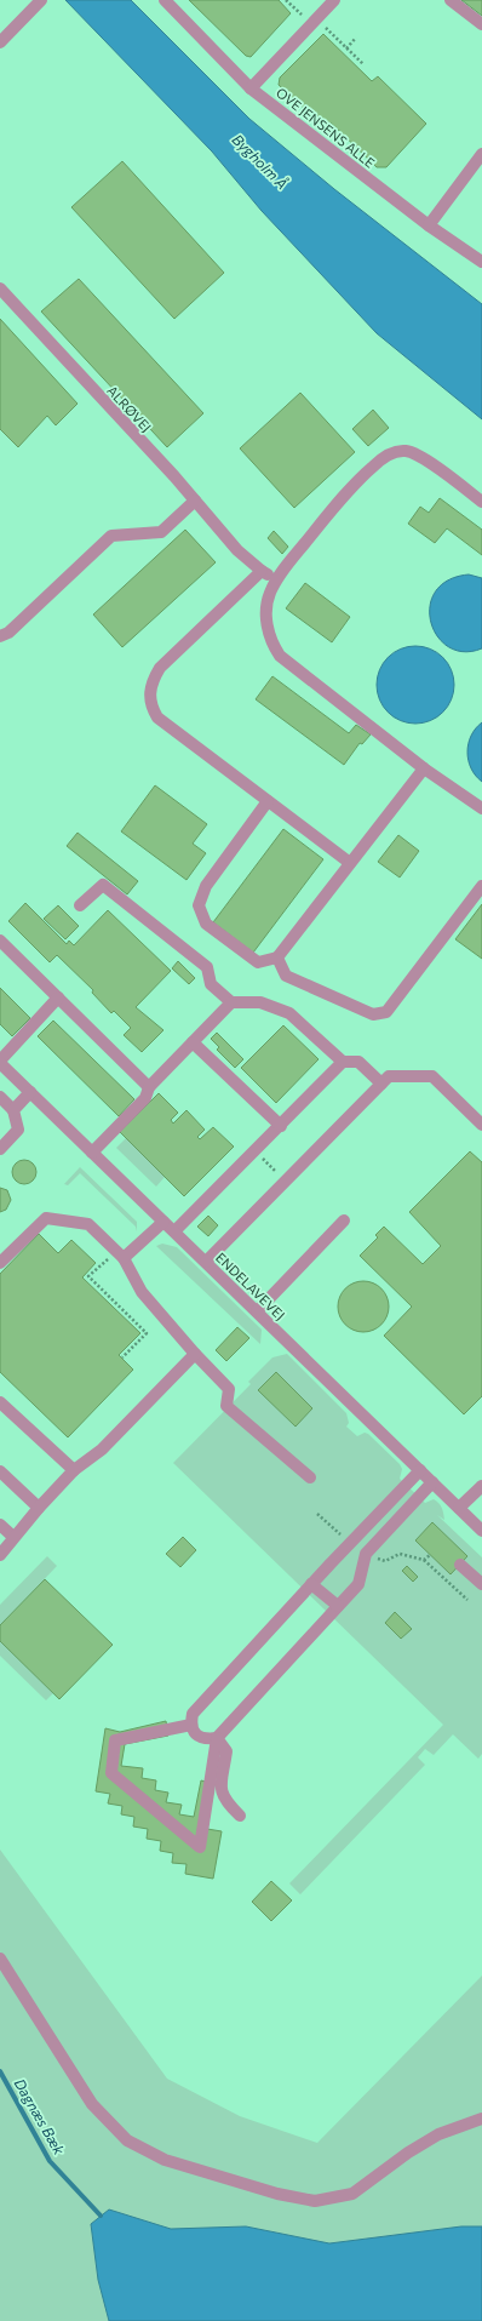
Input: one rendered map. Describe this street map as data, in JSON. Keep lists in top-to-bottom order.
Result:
{
  "streets": {
    "street": ["OVE JENSENS ALLE", "ALRØVEJ", "ENDELAVEVEJ"]
  },
  "water": ["Bygholm Å", "Dagnæs Bæk"]
}
